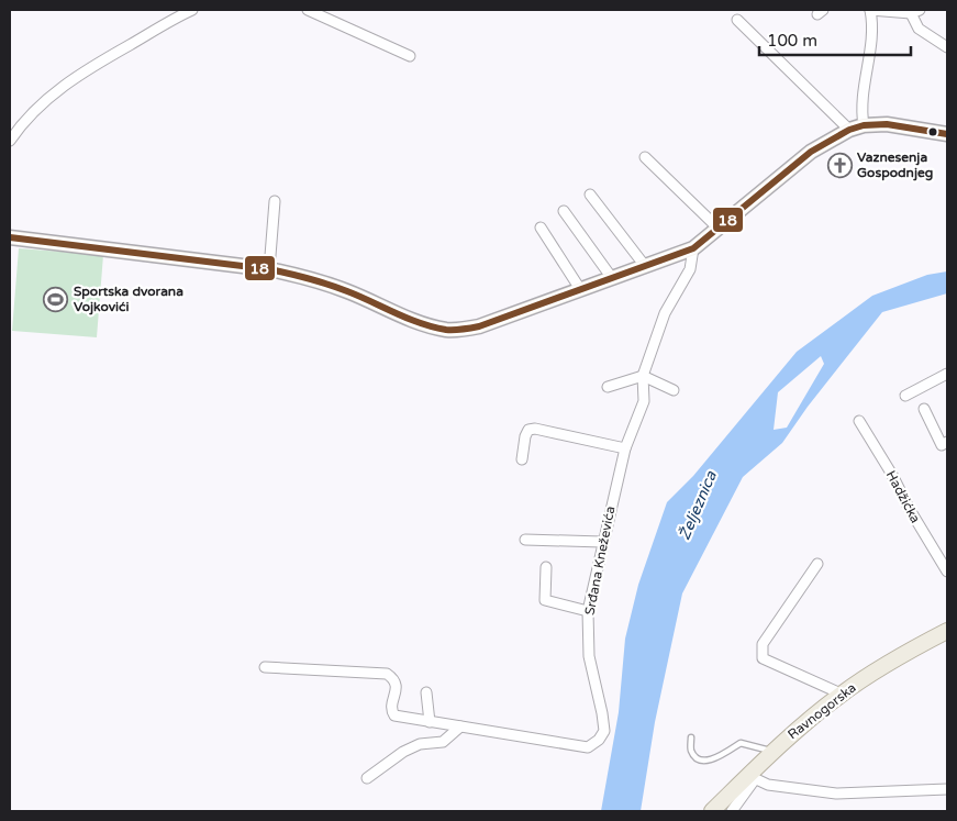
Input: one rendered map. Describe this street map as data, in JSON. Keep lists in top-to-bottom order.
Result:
{
  "streets": {
    "main road": ["Ravnogorska"],
    "street": ["Hadžićka", "Srđana Kneževića"]
  },
  "water": ["Željeznica"],
  "places": {
    "church": ["Vaznesenja Gospodnjeg"],
    "sports": ["Sportska dvorana Vojkovići"]
  },
  "lines": ["transit line 18"],
  "scale_bar": "100 m"
}
